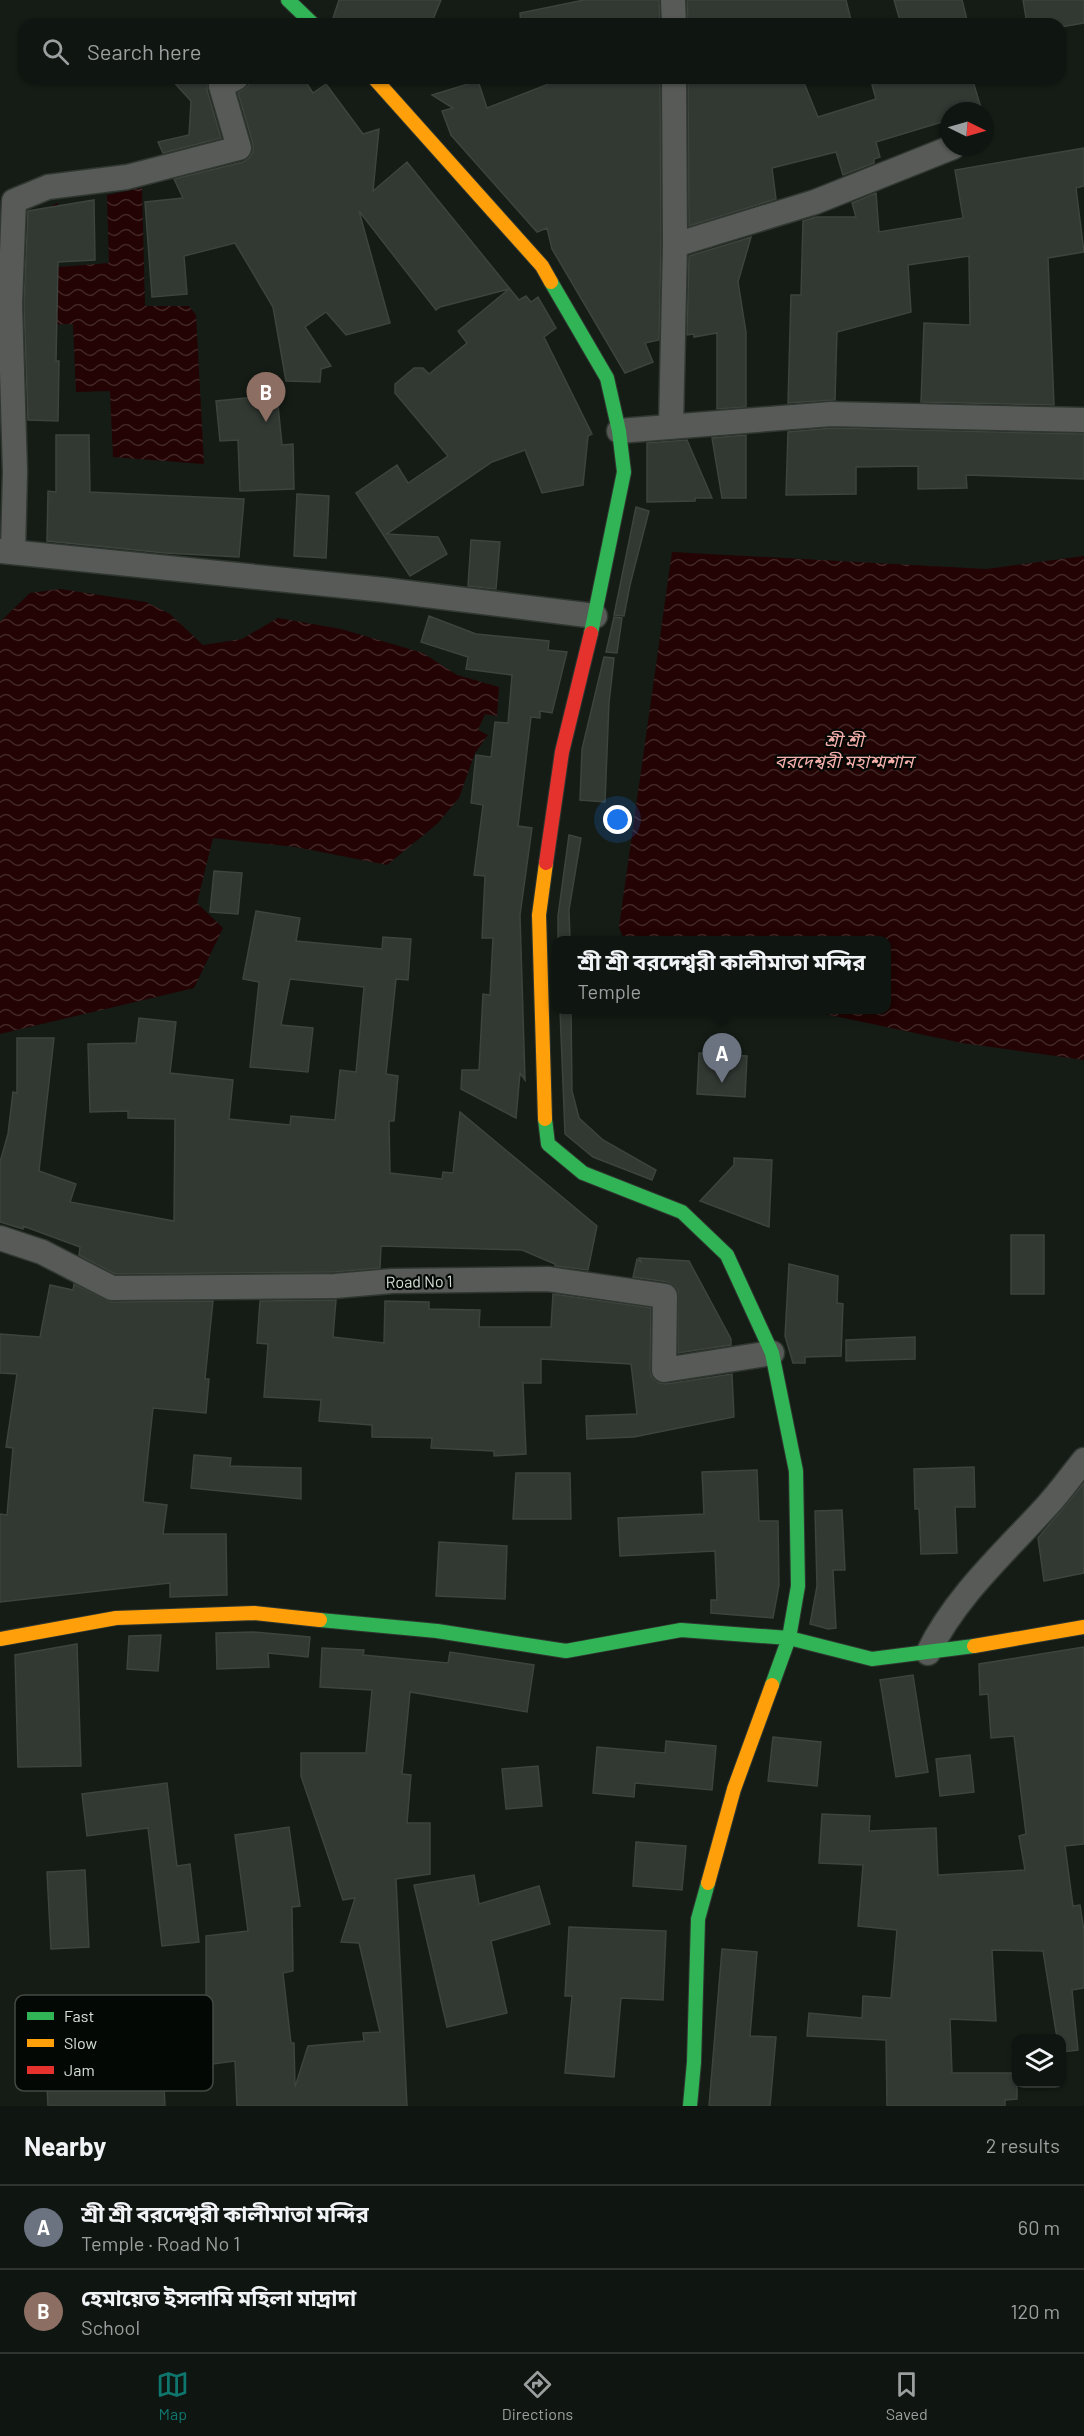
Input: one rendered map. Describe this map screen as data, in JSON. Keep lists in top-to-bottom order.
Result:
{
  "streets": {
    "street": ["Road No 1"]
  },
  "water": ["শ্রী শ্রী বরদেশ্বরী মহাশ্মশান"],
  "legend": ["Fast", "Slow", "Jam"],
  "north": "right",
  "page": {
    "search": "Search here",
    "pins": ["B", "A"],
    "popup": ["শ্রী শ্রী বরদেশ্বরী কালীমাতা মন্দির", "Temple"],
    "heading": ["Nearby", "2 results"],
    "list": [
      {
        "mark": "A",
        "name": "শ্রী শ্রী বরদেশ্বরী কালীমাতা মন্দির",
        "note": "Temple · Road No 1",
        "value": "60 m"
      },
      {
        "mark": "B",
        "name": "হেমায়েত ইসলামি মহিলা মাদ্রাদা",
        "note": "School",
        "value": "120 m"
      }
    ],
    "nav": ["Map", "Directions", "Saved"]
  }
}
